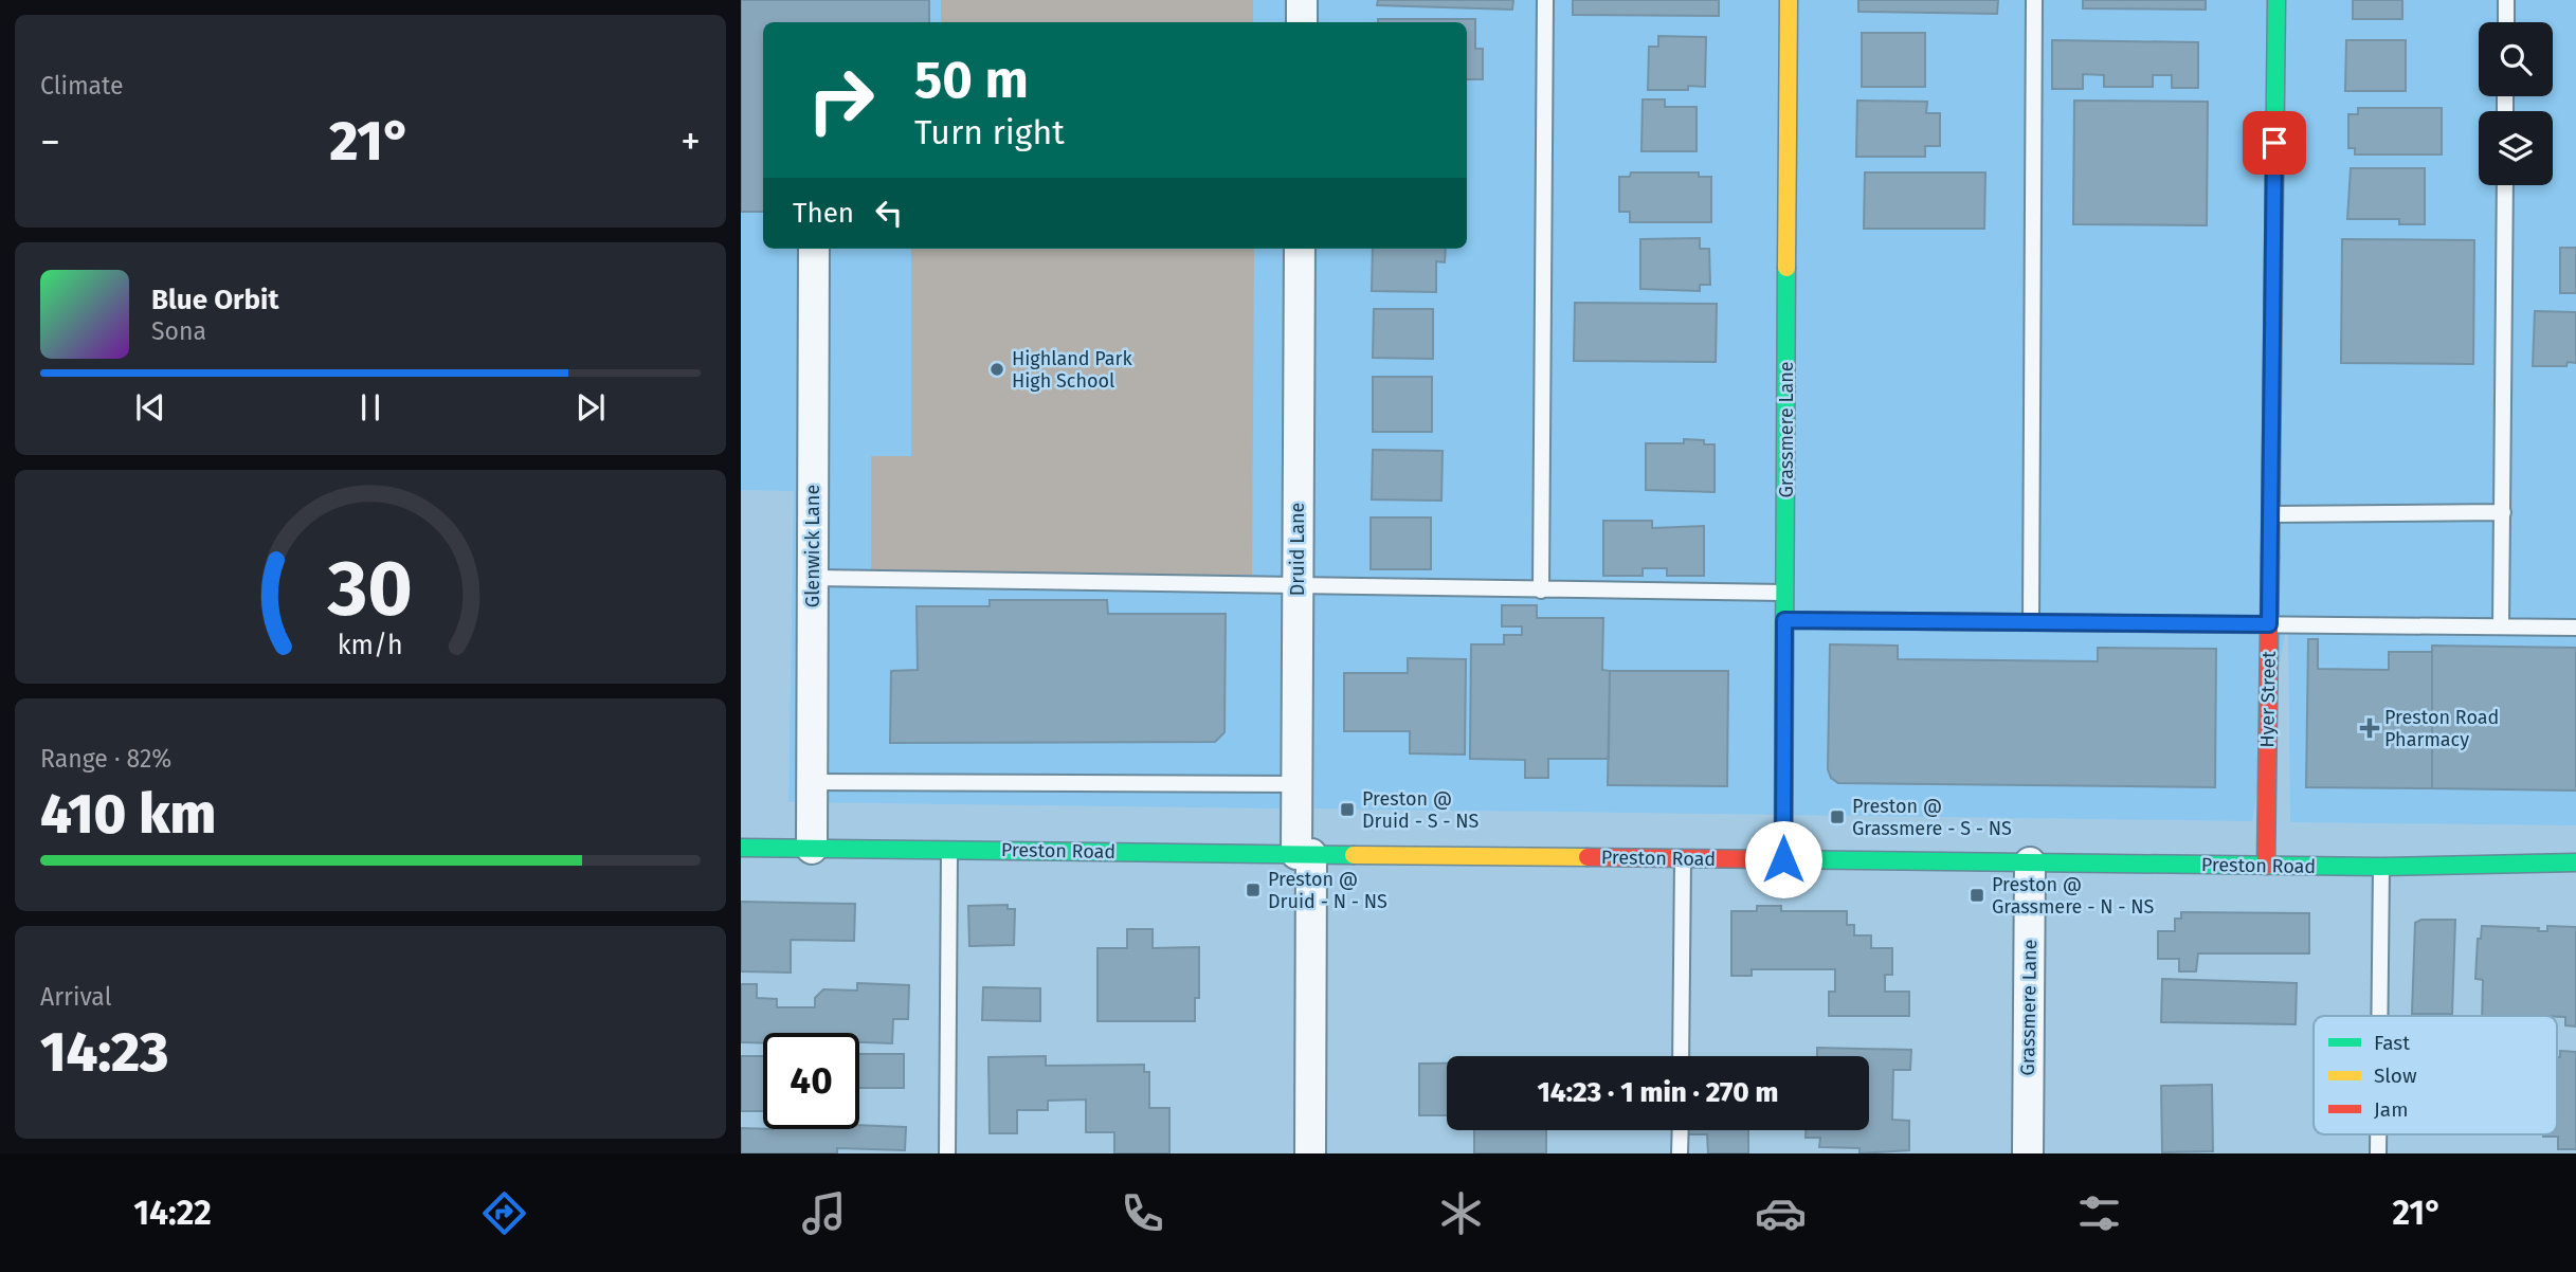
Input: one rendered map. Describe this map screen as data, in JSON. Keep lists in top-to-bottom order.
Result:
{
  "streets": {
    "main road": ["Grassmere Lane", "Hyer Street", "Preston Road"],
    "street": ["Glenwick Lane", "Druid Lane"]
  },
  "crossings": [
    ["Grassmere Lane", "Preston Road"],
    ["Glenwick Lane", "Preston Road"],
    ["Druid Lane", "Preston Road"],
    ["Hyer Street", "Preston Road"]
  ],
  "places": {
    "other": ["Highland Park High School"],
    "health": ["Preston Road Pharmacy"],
    "transit": [
      "Preston @ Druid - S - NS",
      "Preston @ Grassmere - S - NS",
      "Preston @ Druid - N - NS",
      "Preston @ Grassmere - N - NS"
    ]
  },
  "legend": ["Fast", "Slow", "Jam"],
  "page": {
    "tile": [
      "Climate",
      ["Range · 82%", "410 km"],
      ["Arrival", "14:23"]
    ],
    "turn": ["50 m", "Turn right"],
    "heat": ["−", "21°", "+"],
    "then": "Then",
    "song": ["Blue Orbit", "Sona"],
    "limit": "40",
    "trip": "14:23 · 1 min · 270 m",
    "tabs": ["14:22", "21°"],
    "gauge": ["30", "km/h"]
  }
}
